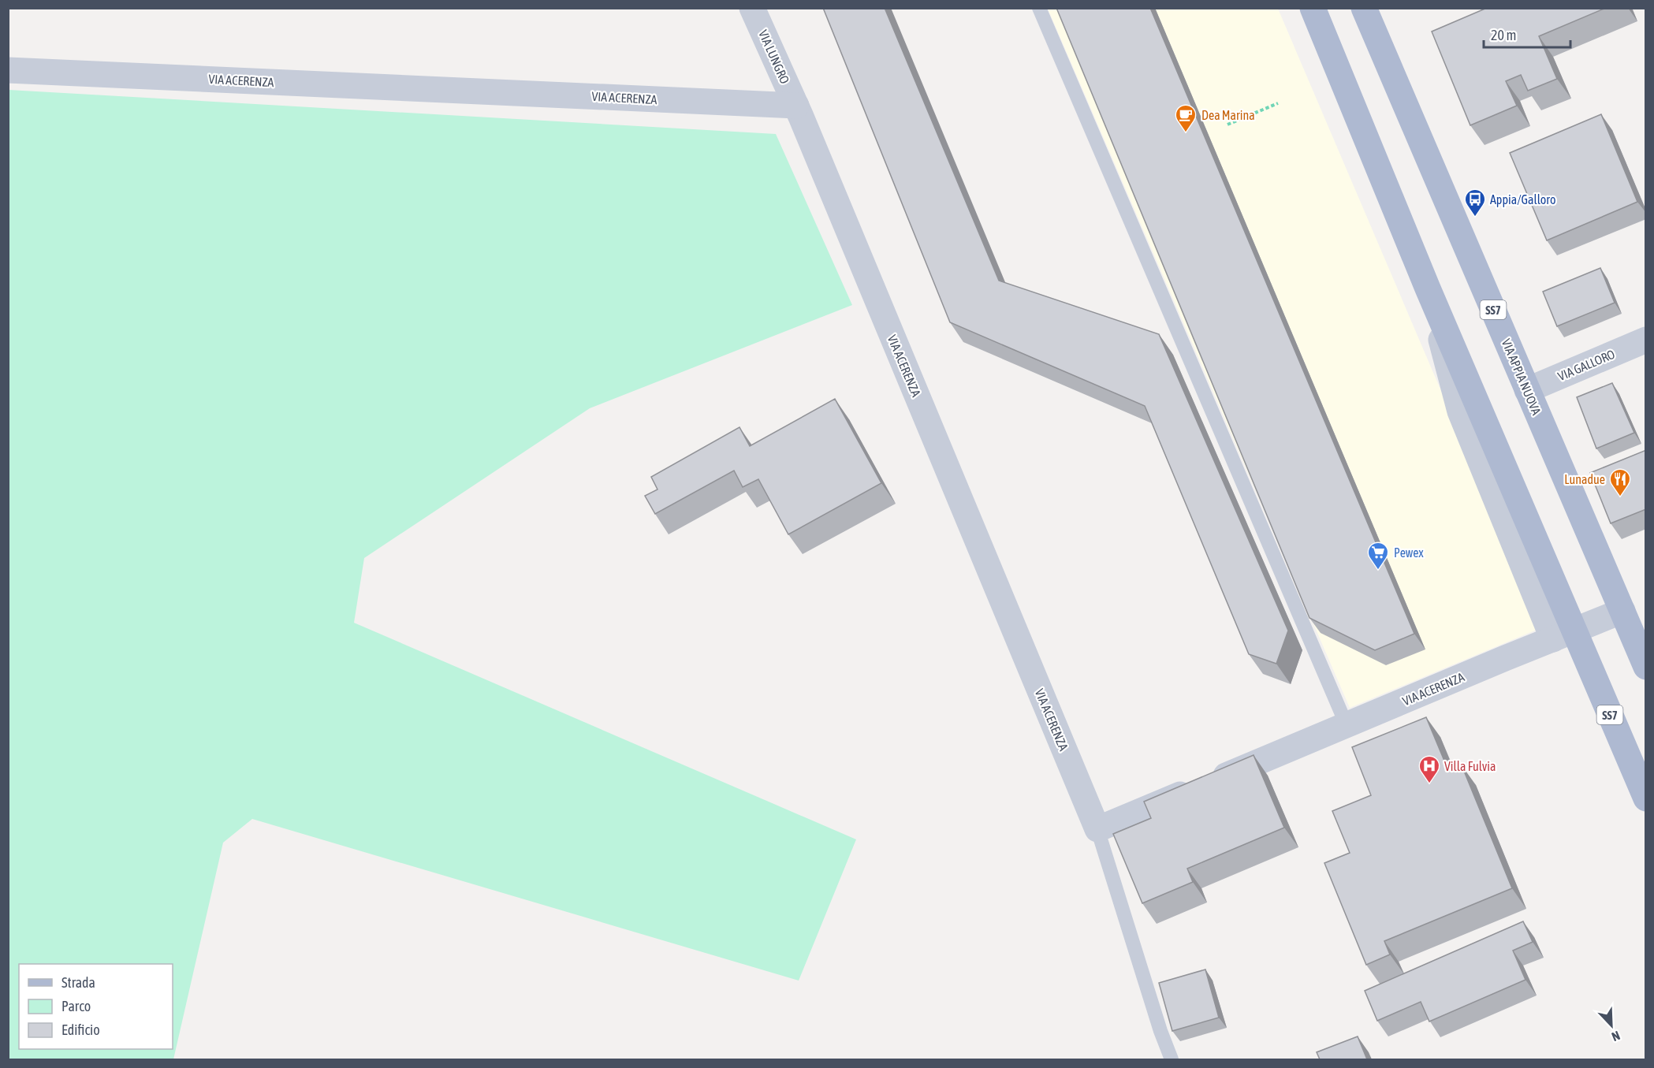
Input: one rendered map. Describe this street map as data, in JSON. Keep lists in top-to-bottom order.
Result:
{
  "streets": {
    "main road": ["SS7", "VIA APPIA NUOVA"],
    "street": ["VIA LUNGRO", "VIA ACERENZA", "VIA GALLORO"]
  },
  "crossings": [
    ["VIA LUNGRO", "VIA ACERENZA"],
    ["VIA ACERENZA", "SS7"],
    ["VIA ACERENZA", "VIA APPIA NUOVA"],
    ["VIA GALLORO", "VIA APPIA NUOVA"]
  ],
  "places": {
    "cafe": ["Dea Marina"],
    "bus stop": ["Appia/Galloro"],
    "restaurant": ["Lunadue"],
    "supermarket": ["Pewex"],
    "hospital": ["Villa Fulvia"]
  },
  "legend": ["Strada", "Parco", "Edificio"],
  "scale_bar": "20 m",
  "north": "bottom right"
}
